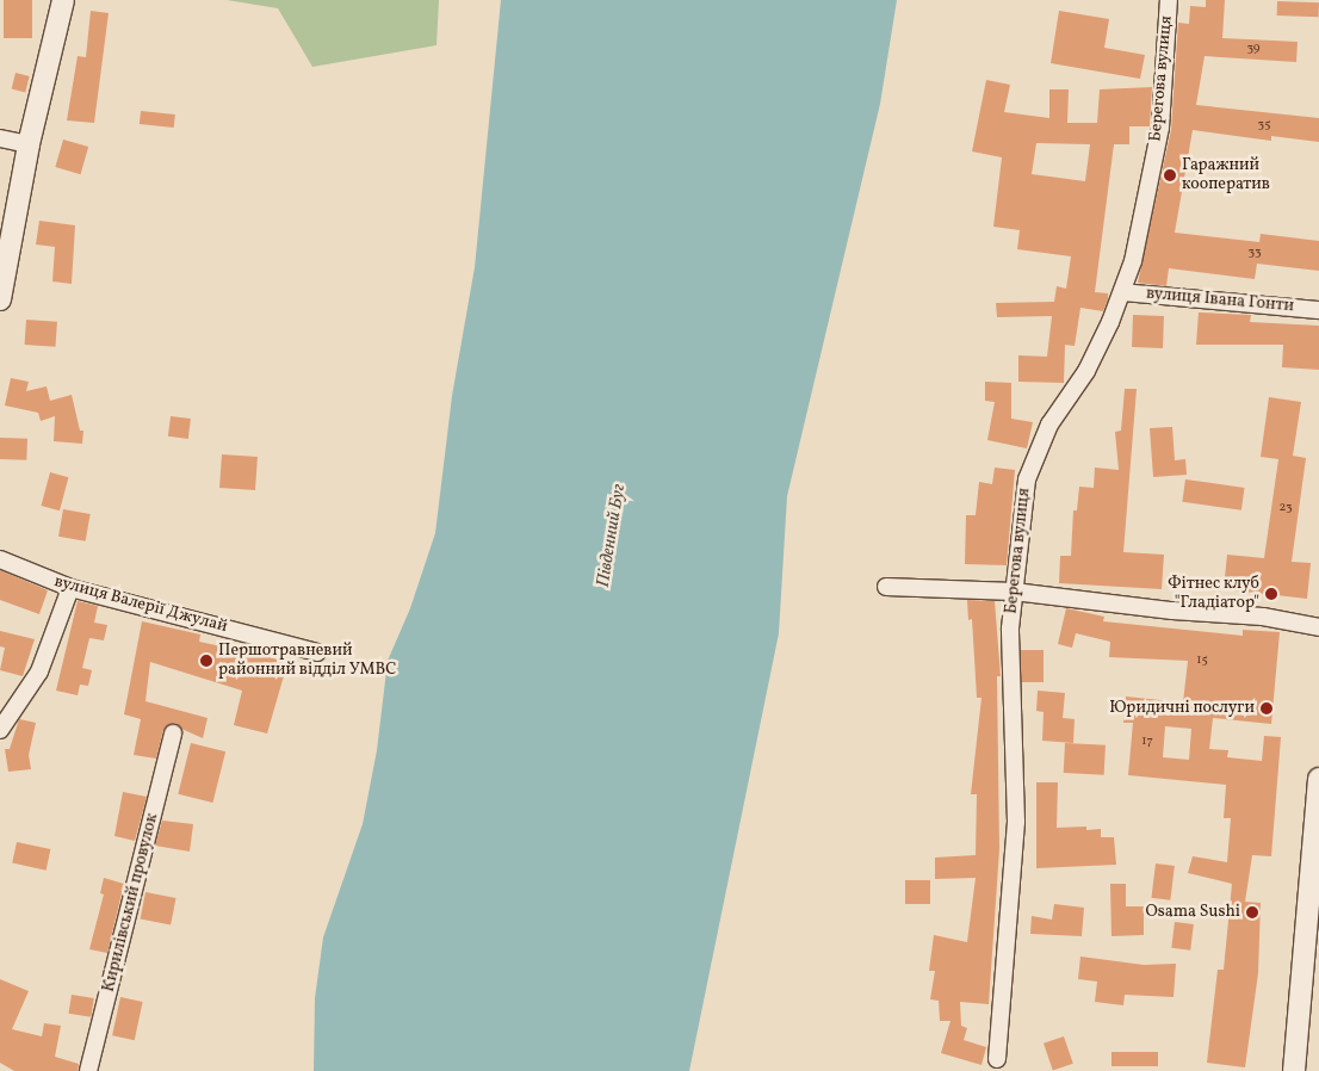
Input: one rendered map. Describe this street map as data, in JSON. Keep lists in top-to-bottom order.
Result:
{
  "streets": {
    "street": [
      "Берегова вулиця",
      "вулиця Івана Гонти",
      "вулиця Валерії Джулай",
      "Кирилівський провулок"
    ]
  },
  "crossings": [
    ["Берегова вулиця", "вулиця Івана Гонти"]
  ],
  "water": ["Південний Буг"],
  "places": [
    "Гаражний кооператив",
    "Фітнес клуб \"Гладіатор\"",
    "Першотравневий районний відділ УМВС",
    "Юридичні послуги",
    "Osama Sushi"
  ],
  "house_numbers": [
    "39",
    "35",
    "33",
    "23",
    "15",
    "17"
  ]
}
